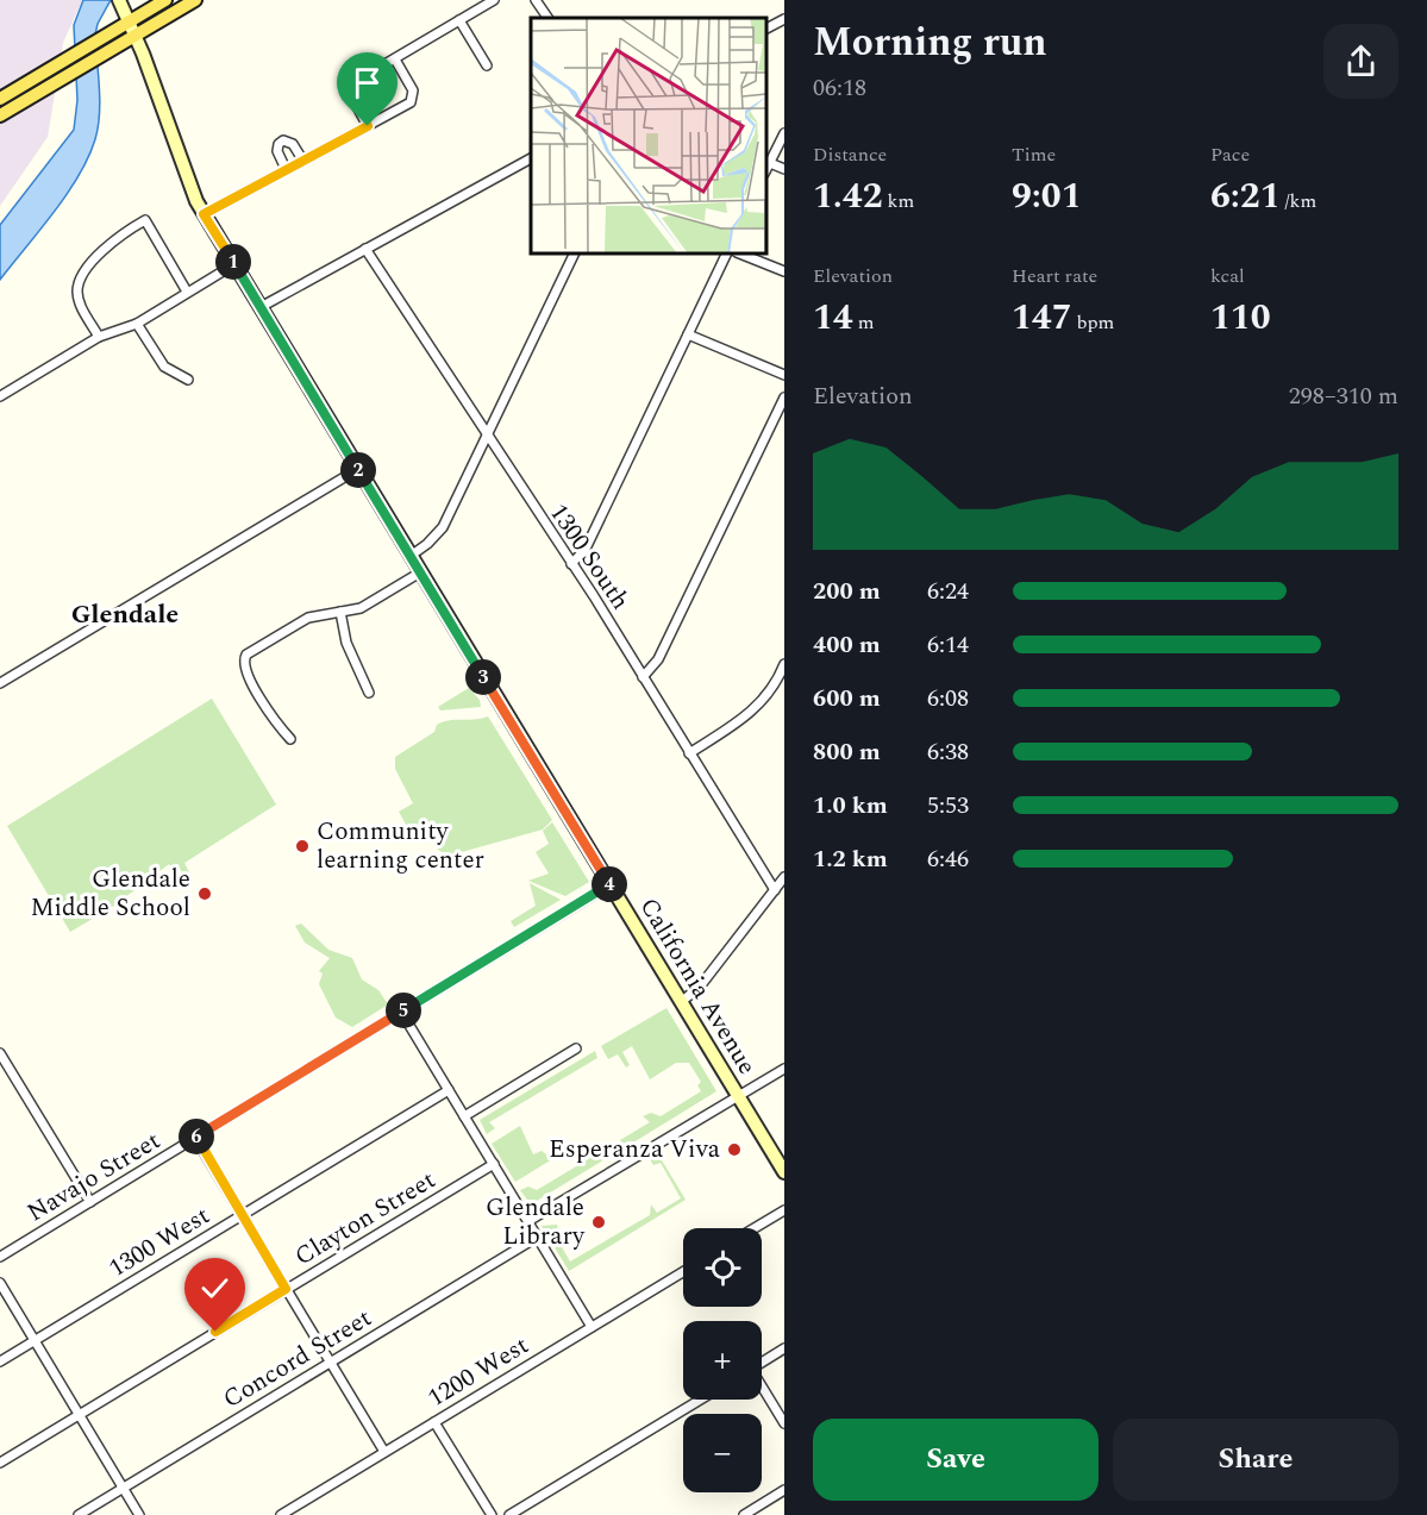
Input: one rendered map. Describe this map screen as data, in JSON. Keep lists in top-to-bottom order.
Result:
{
  "streets": {
    "main road": ["California Avenue"],
    "street": [
      "1300 South",
      "Navajo Street",
      "Clayton Street",
      "1300 West",
      "Concord Street",
      "1200 West"
    ]
  },
  "crossings": [
    ["California Avenue", "Navajo Street"]
  ],
  "districts": ["Glendale"],
  "places": [
    "Community learning center",
    "Glendale Middle School",
    "Esperanza Viva",
    "Glendale Library"
  ],
  "page": {
    "heading": ["Morning run", "06:18"],
    "stats": [
      ["Distance", "1.42 km"],
      ["Time", "9:01"],
      ["Pace", "6:21 /km"],
      ["Elevation", "14 m"],
      ["Heart rate", "147 bpm"],
      ["kcal", "110"]
    ],
    "pins": [
      "1",
      "2",
      "3",
      "4",
      "5",
      "6"
    ],
    "chart": ["Elevation", "298–310 m"],
    "list": [
      {
        "name": "200 m",
        "note": "6:24"
      },
      {
        "name": "400 m",
        "note": "6:14"
      },
      {
        "name": "600 m",
        "note": "6:08"
      },
      {
        "name": "800 m",
        "note": "6:38"
      },
      {
        "name": "1.0 km",
        "note": "5:53"
      },
      {
        "name": "1.2 km",
        "note": "6:46"
      }
    ],
    "map_buttons": ["+", "−"],
    "buttons": ["Save", "Share"]
  }
}
